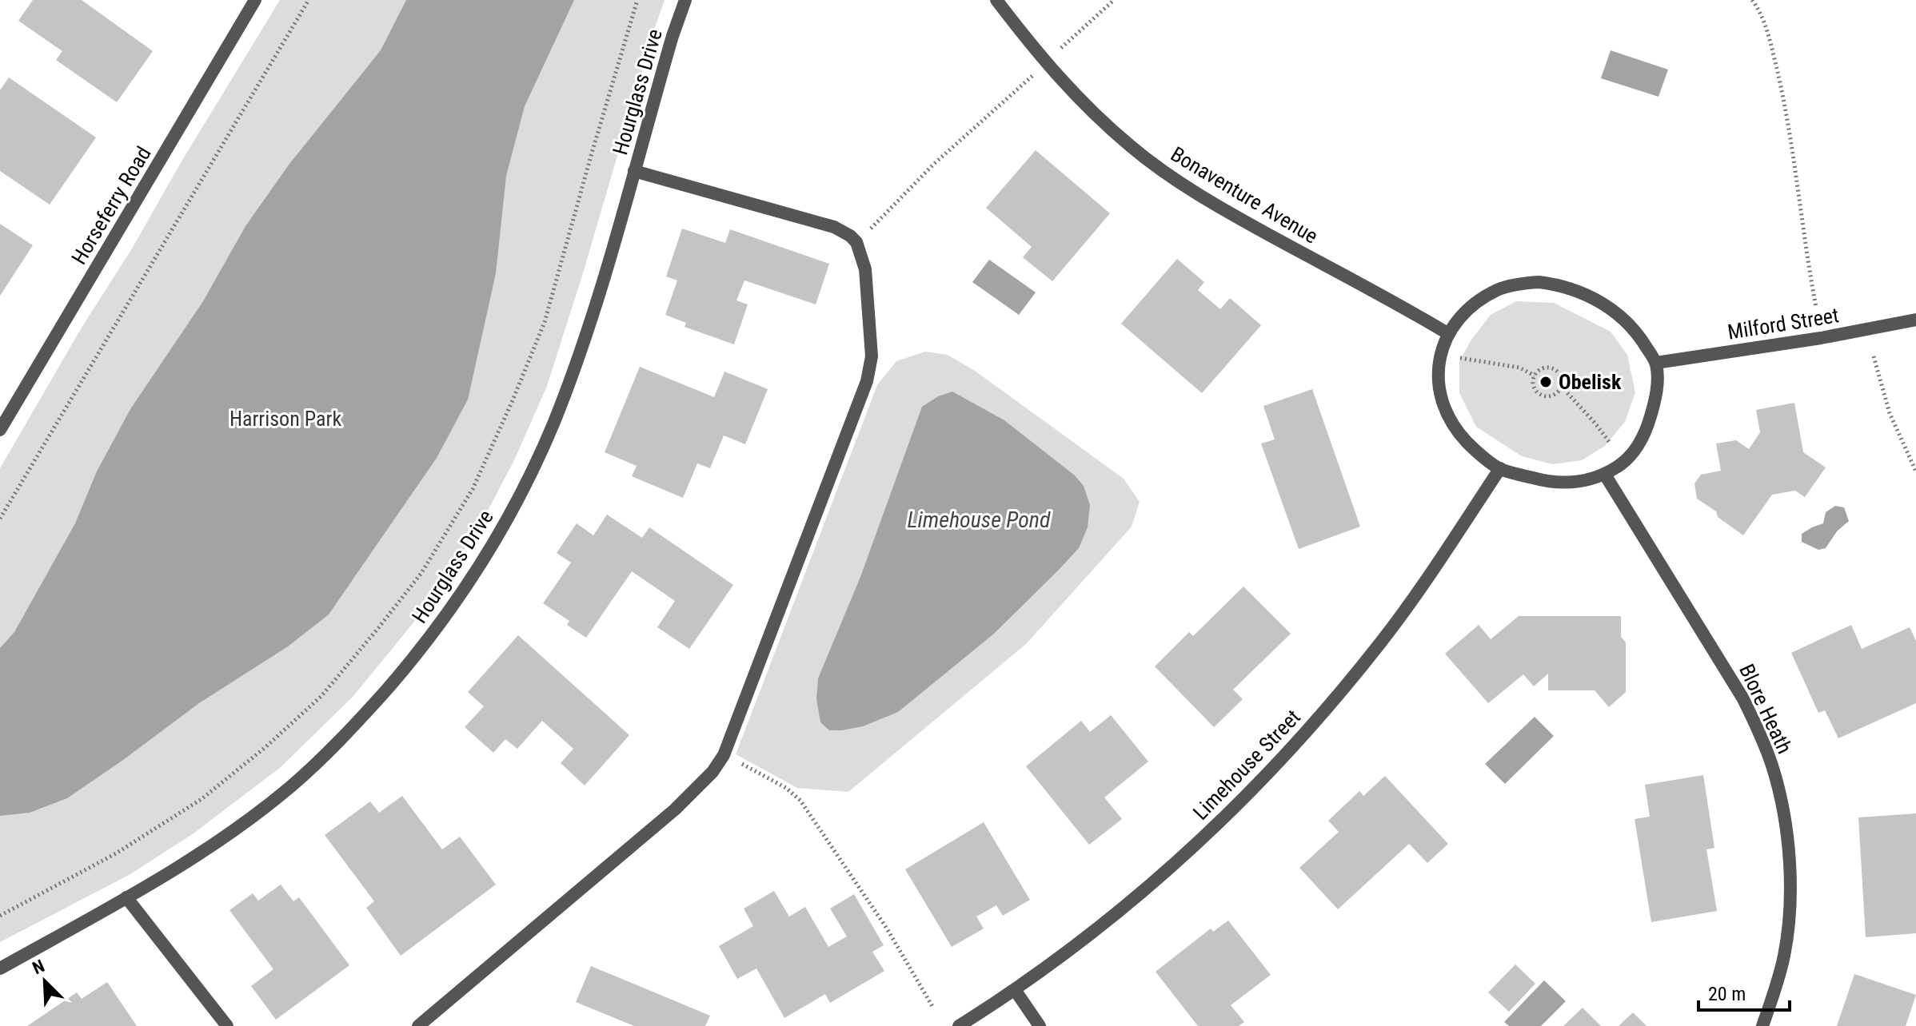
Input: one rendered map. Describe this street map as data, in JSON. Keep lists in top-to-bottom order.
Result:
{
  "streets": {
    "street": [
      "Hourglass Drive",
      "Bonaventure Avenue",
      "Horseferry Road",
      "Milford Street",
      "Blore Heath",
      "Limehouse Street"
    ]
  },
  "water": ["Limehouse Pond"],
  "parks": ["Harrison Park"],
  "places": ["Obelisk"],
  "scale_bar": "20 m",
  "north": "top left"
}
